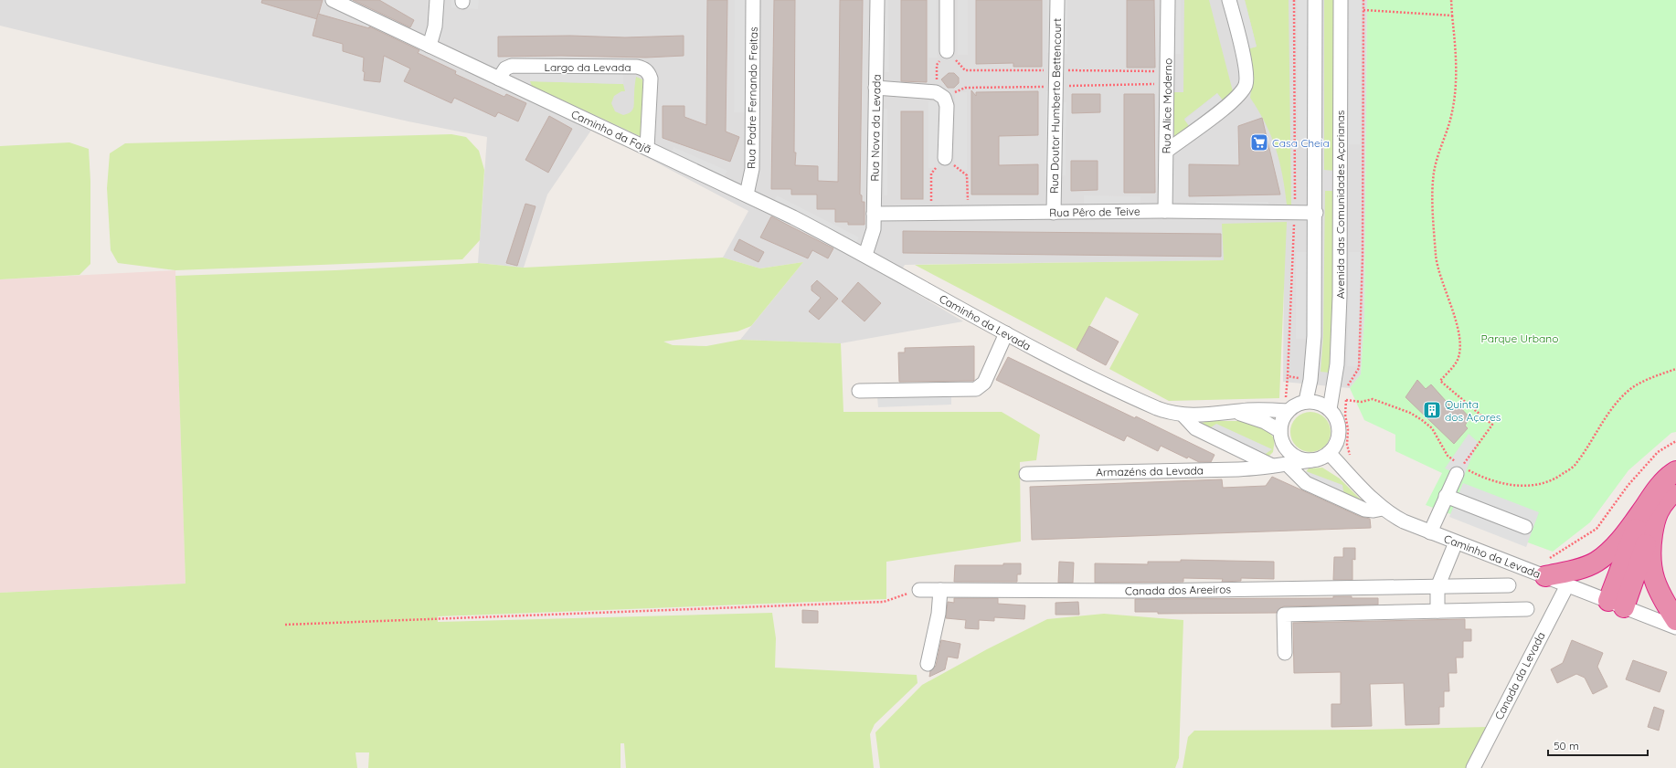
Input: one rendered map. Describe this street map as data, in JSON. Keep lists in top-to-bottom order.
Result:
{
  "streets": {
    "street": [
      "Largo da Levada",
      "Rua Padre Fernando Freitas",
      "Rua Doutor Humberto Bettencourt",
      "Rua Alice Moderno",
      "Rua Nova da Levada",
      "Caminho da Fajã",
      "Avenida das Comunidades Açorianas",
      "Rua Pêro de Teive",
      "Caminho da Levada",
      "Armazéns da Levada",
      "Canada dos Areeiros",
      "Canada da Levada"
    ]
  },
  "crossings": [
    ["Largo da Levada", "Caminho da Fajã"],
    ["Rua Padre Fernando Freitas", "Caminho da Fajã"],
    ["Rua Doutor Humberto Bettencourt", "Rua Pêro de Teive"],
    ["Rua Alice Moderno", "Rua Pêro de Teive"],
    ["Rua Nova da Levada", "Rua Pêro de Teive"],
    ["Rua Nova da Levada", "Caminho da Levada"],
    ["Caminho da Fajã", "Caminho da Levada"],
    ["Avenida das Comunidades Açorianas", "Caminho da Levada"],
    ["Avenida das Comunidades Açorianas", "Armazéns da Levada"],
    ["Caminho da Levada", "Armazéns da Levada"],
    ["Caminho da Levada", "Canada da Levada"]
  ],
  "parks": ["Parque Urbano"],
  "places": {
    "supermarket": ["Casa Cheia"],
    "building": ["Quinta dos Açores"]
  },
  "scale_bar": "50 m"
}
